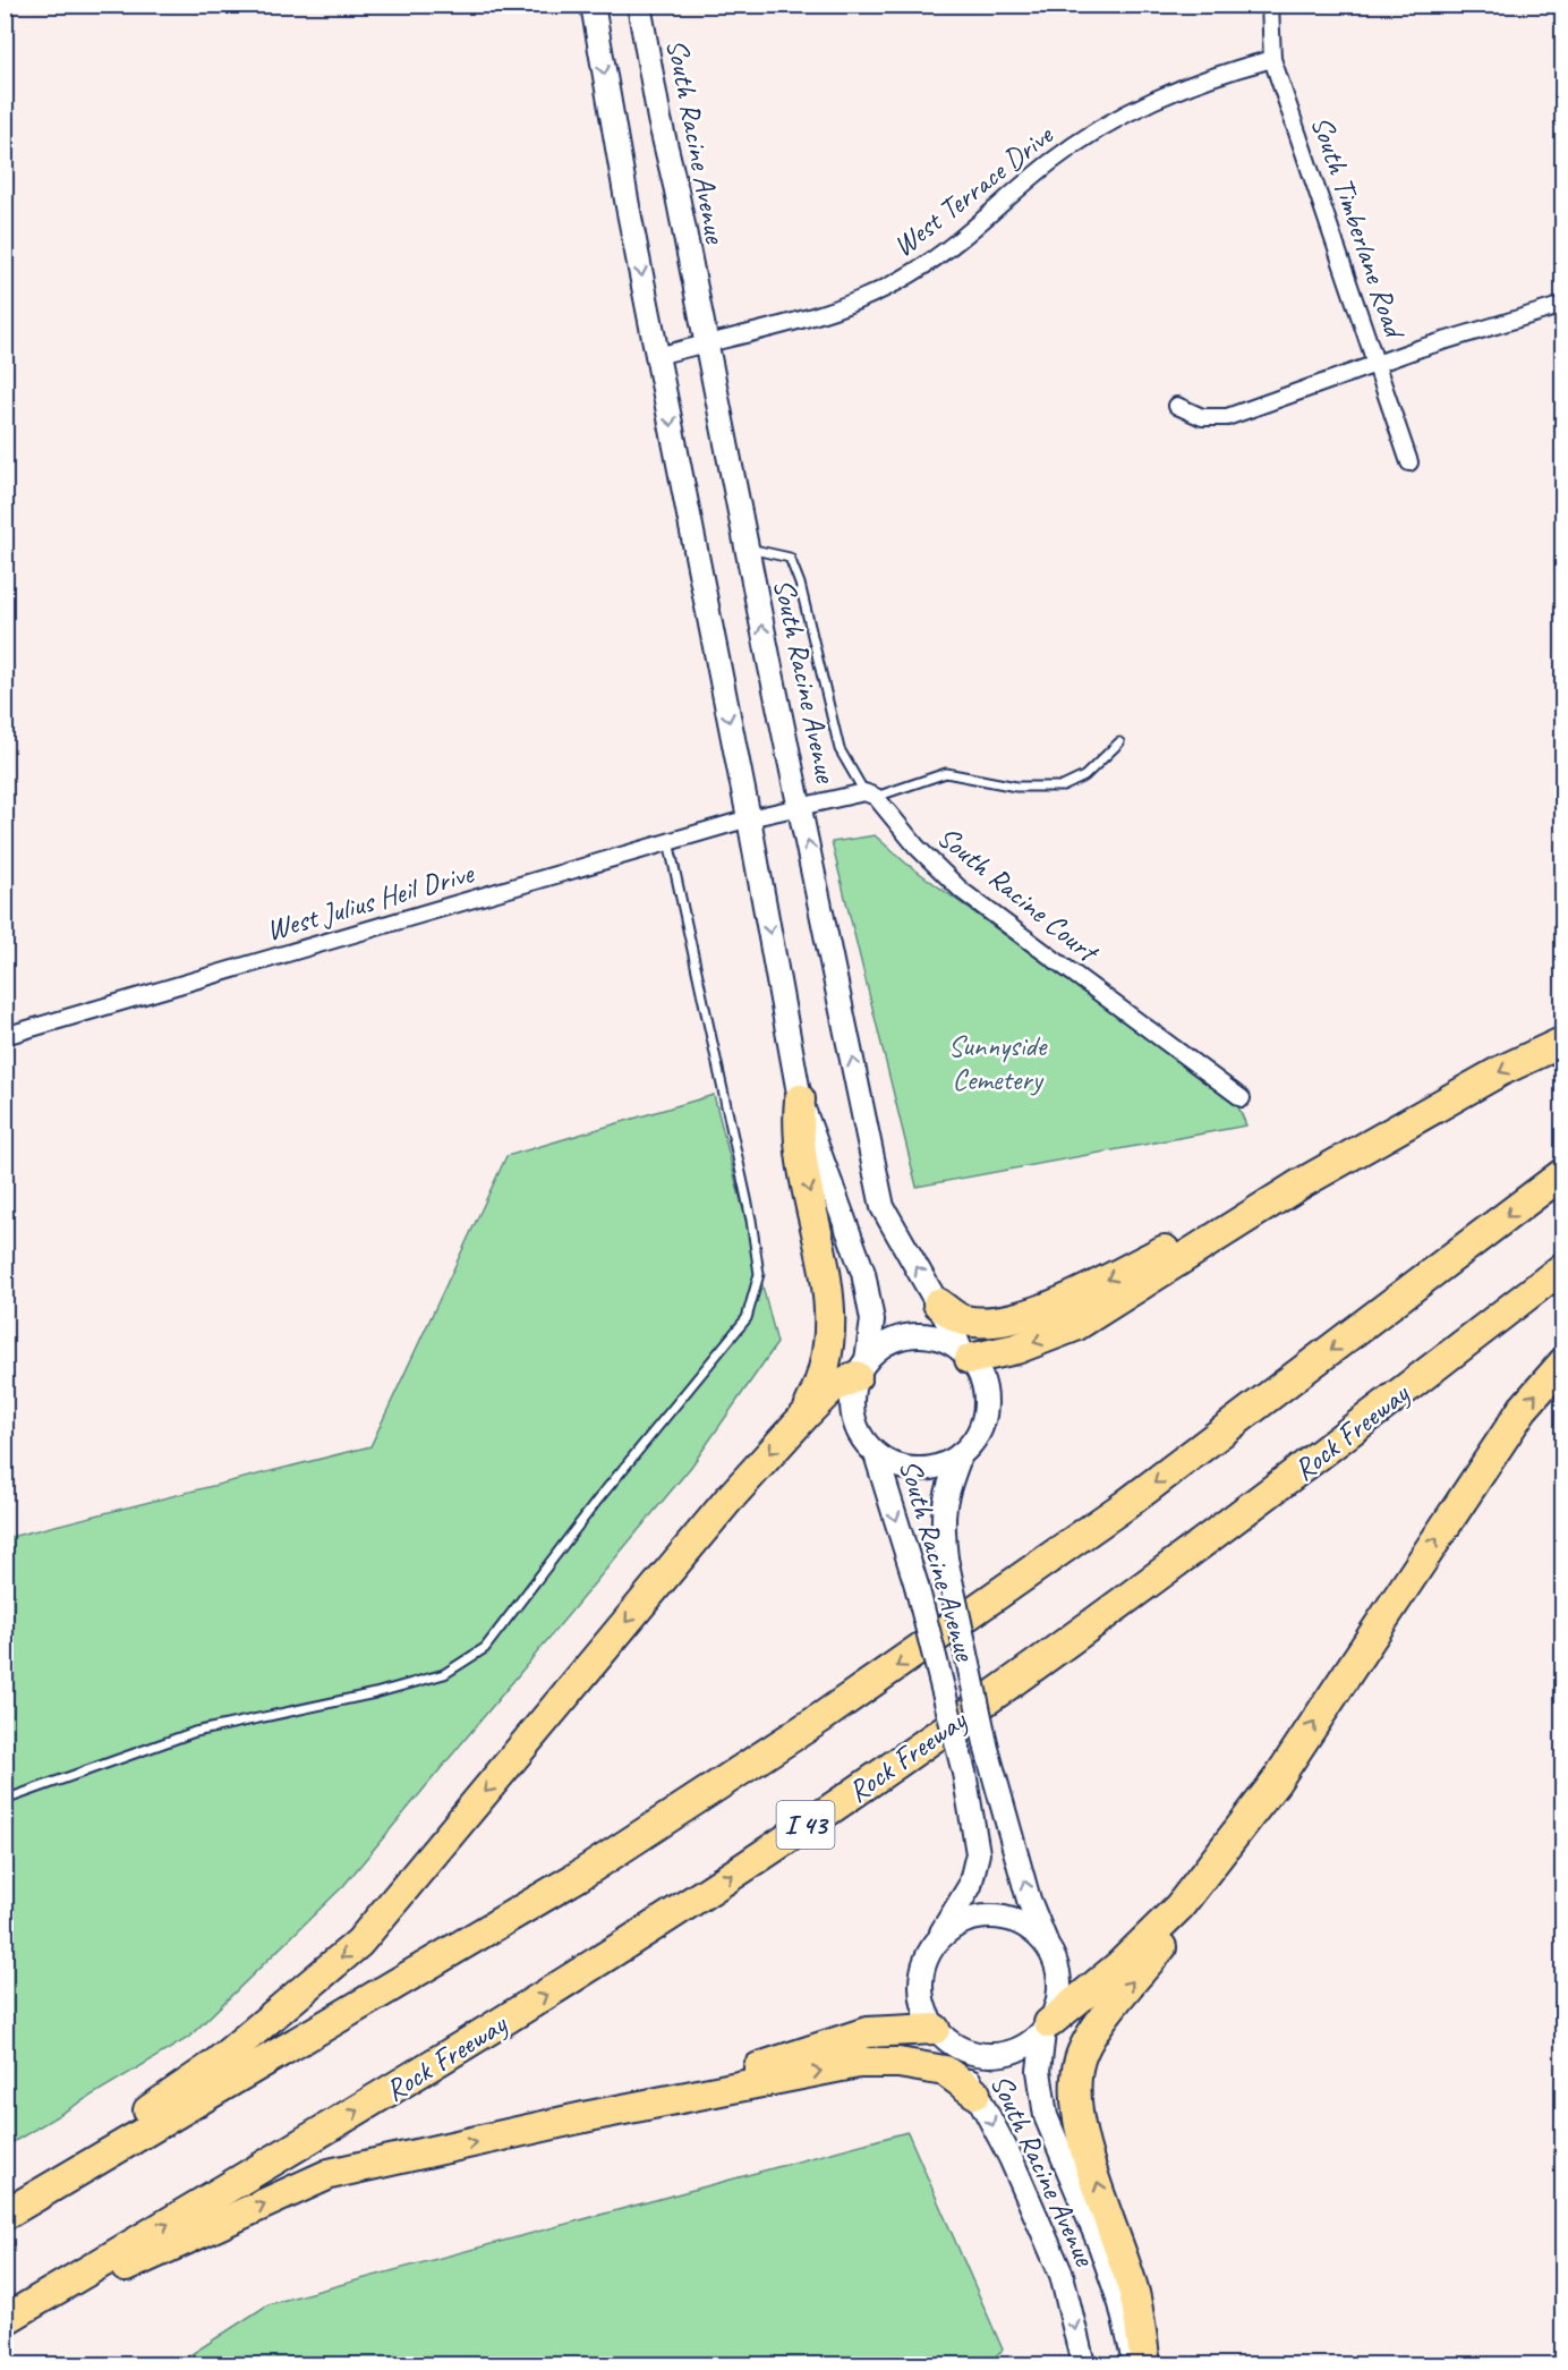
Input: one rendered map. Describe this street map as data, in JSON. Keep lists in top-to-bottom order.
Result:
{
  "streets": {
    "highway": ["Rock Freeway", "I 43"],
    "main road": ["South Racine Avenue"],
    "street": [
      "West Terrace Drive",
      "South Timberlane Road",
      "South Racine Court",
      "West Julius Heil Drive"
    ]
  },
  "crossings": [
    ["South Racine Avenue", "West Terrace Drive"],
    ["West Terrace Drive", "South Timberlane Road"]
  ],
  "parks": ["Sunnyside Cemetery"]
}
